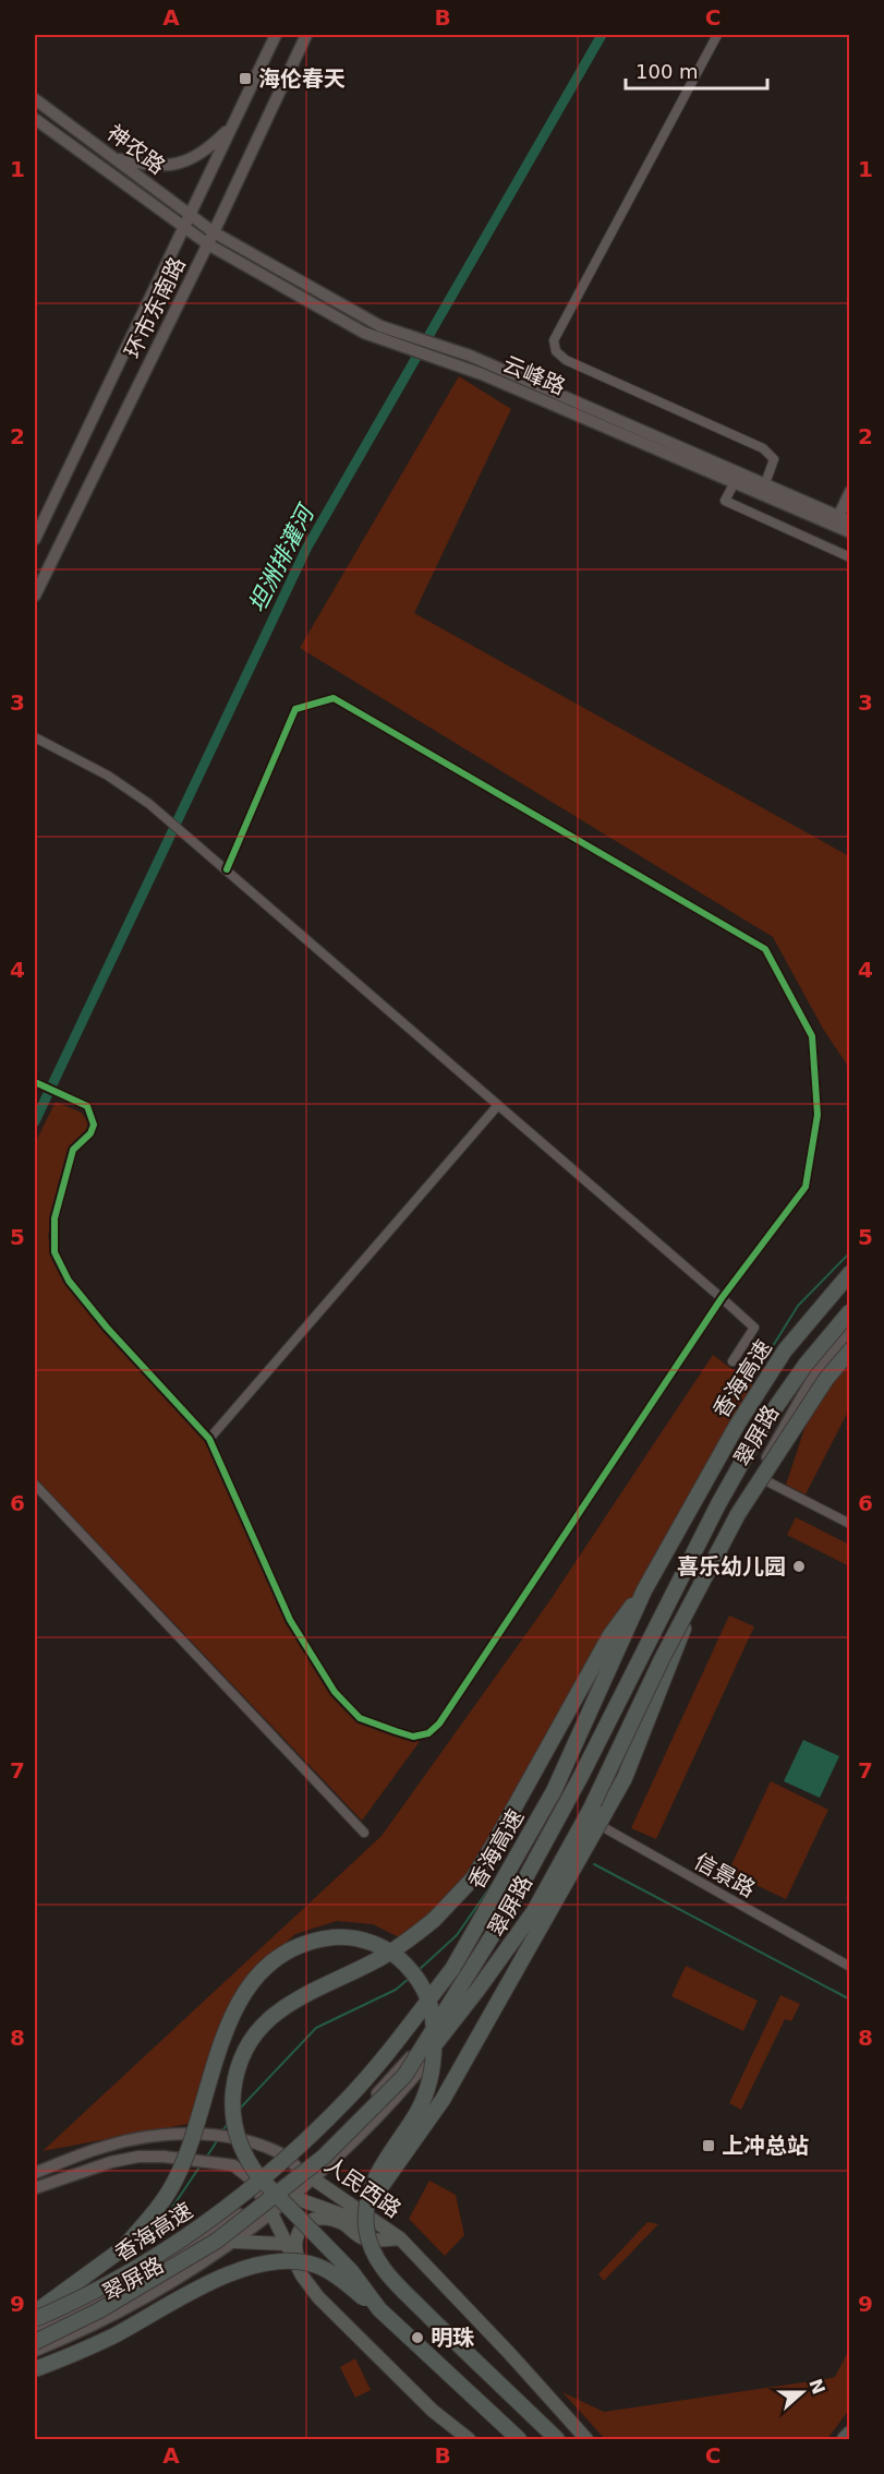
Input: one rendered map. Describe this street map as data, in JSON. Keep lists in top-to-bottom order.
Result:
{
  "streets": {
    "highway": ["香海高速"],
    "main road": [
      "神农路",
      "环市东南路",
      "云峰路",
      "翠屏路",
      "人民西路"
    ],
    "street": ["信景路"]
  },
  "crossings": [
    ["神农路", "环市东南路"],
    ["神农路", "云峰路"],
    ["环市东南路", "云峰路"],
    ["翠屏路", "信景路"],
    ["翠屏路", "人民西路"]
  ],
  "water": ["坦洲排灌河"],
  "places": {
    "transit": ["海伦春天", "上冲总站"],
    "other": ["喜乐幼儿园", "明珠"]
  },
  "scale_bar": "100 m",
  "north": "right",
  "grid": {
    "columns": ["A", "B", "C"],
    "rows": [
      "1",
      "2",
      "3",
      "4",
      "5",
      "6",
      "7",
      "8",
      "9"
    ]
  }
}
